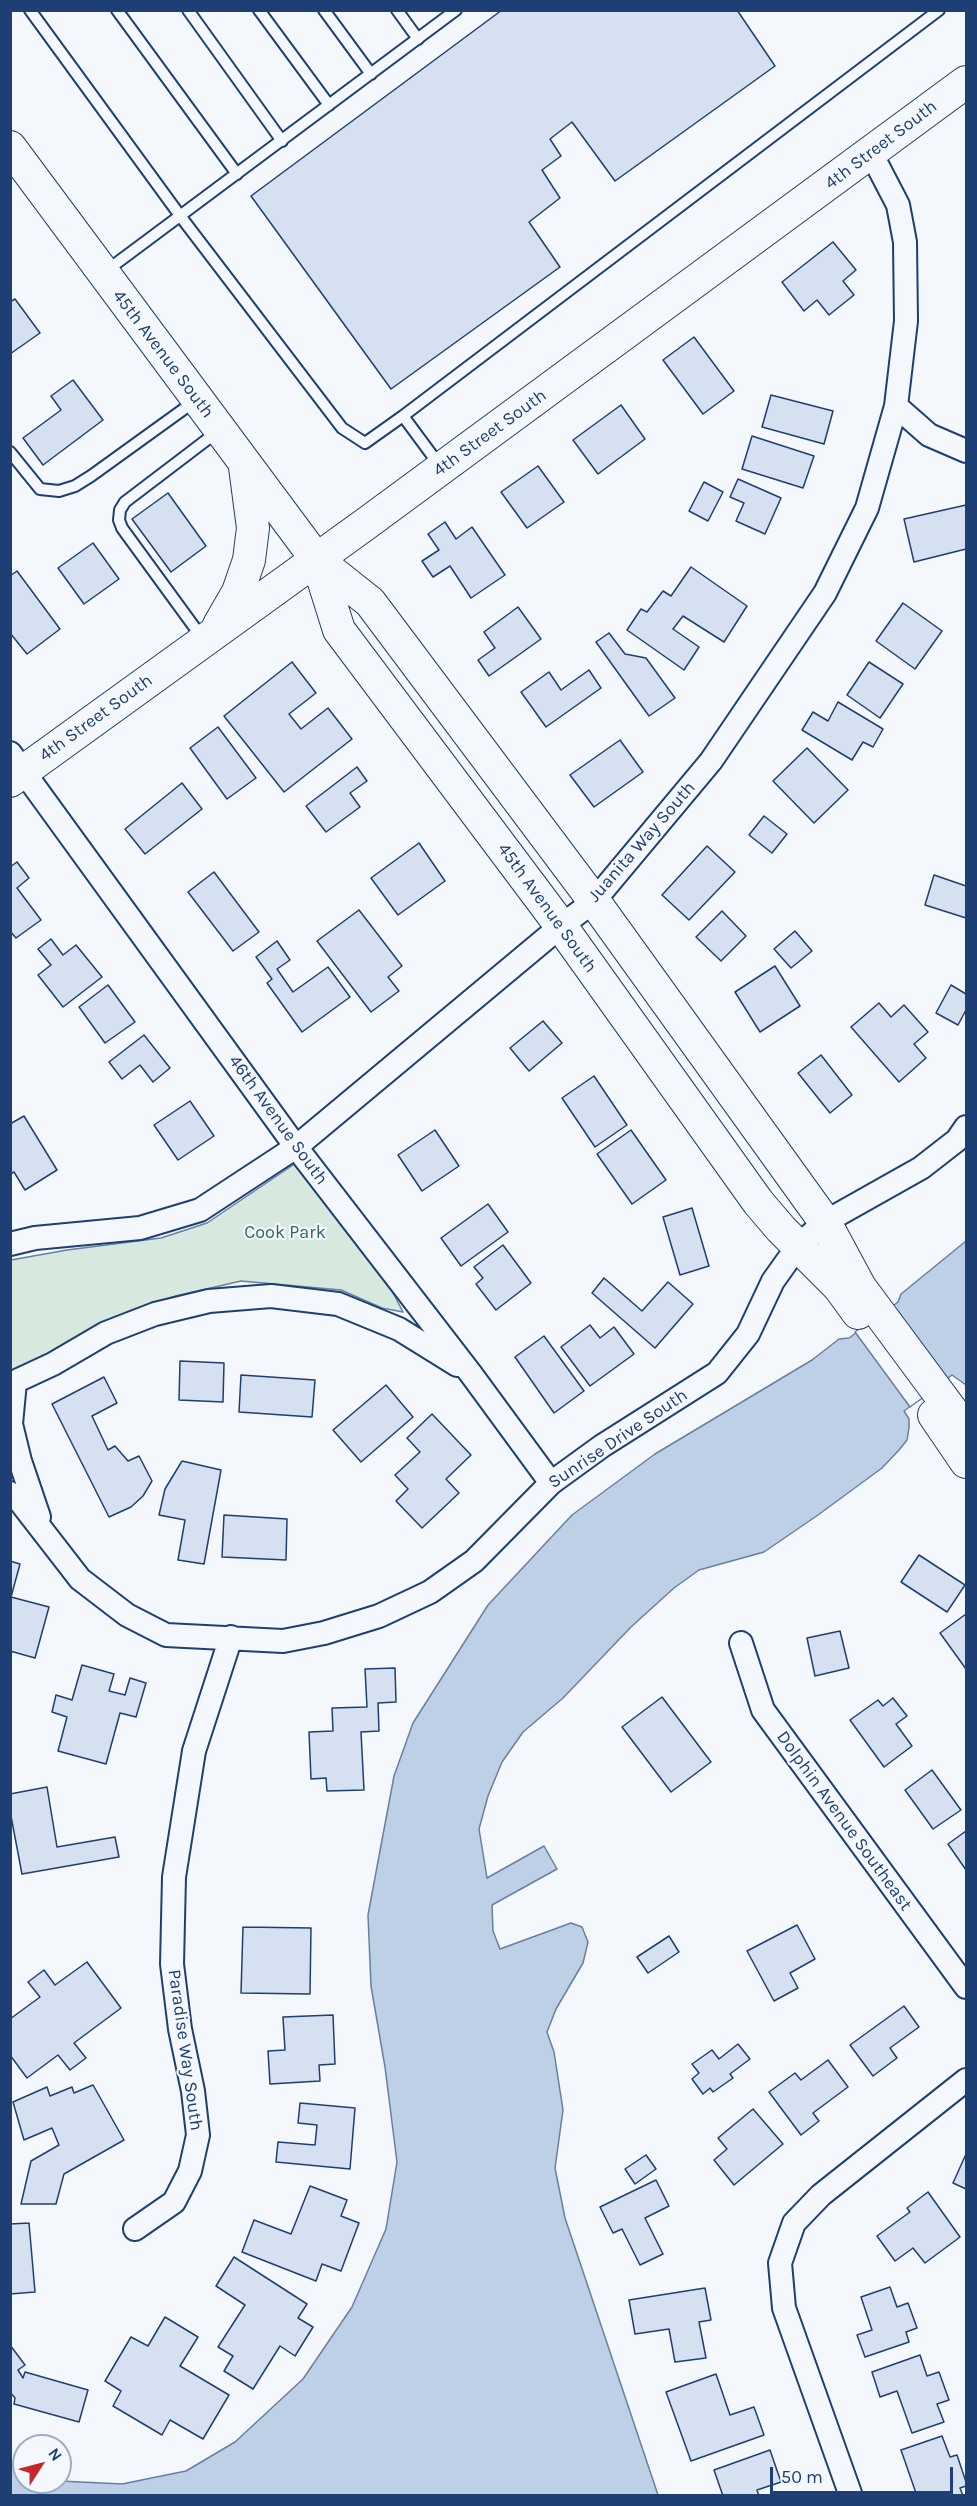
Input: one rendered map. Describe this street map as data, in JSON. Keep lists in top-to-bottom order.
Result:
{
  "streets": {
    "street": [
      "4th Street South",
      "45th Avenue South",
      "Juanita Way South",
      "46th Avenue South",
      "Sunrise Drive South",
      "Dolphin Avenue Southeast",
      "Paradise Way South"
    ]
  },
  "crossings": [
    ["4th Street South", "45th Avenue South"],
    ["4th Street South", "Juanita Way South"],
    ["4th Street South", "46th Avenue South"],
    ["45th Avenue South", "Juanita Way South"],
    ["45th Avenue South", "Sunrise Drive South"],
    ["Juanita Way South", "46th Avenue South"],
    ["46th Avenue South", "Sunrise Drive South"],
    ["Sunrise Drive South", "Paradise Way South"]
  ],
  "parks": ["Cook Park"],
  "scale_bar": "50 m",
  "north": "top right"
}
